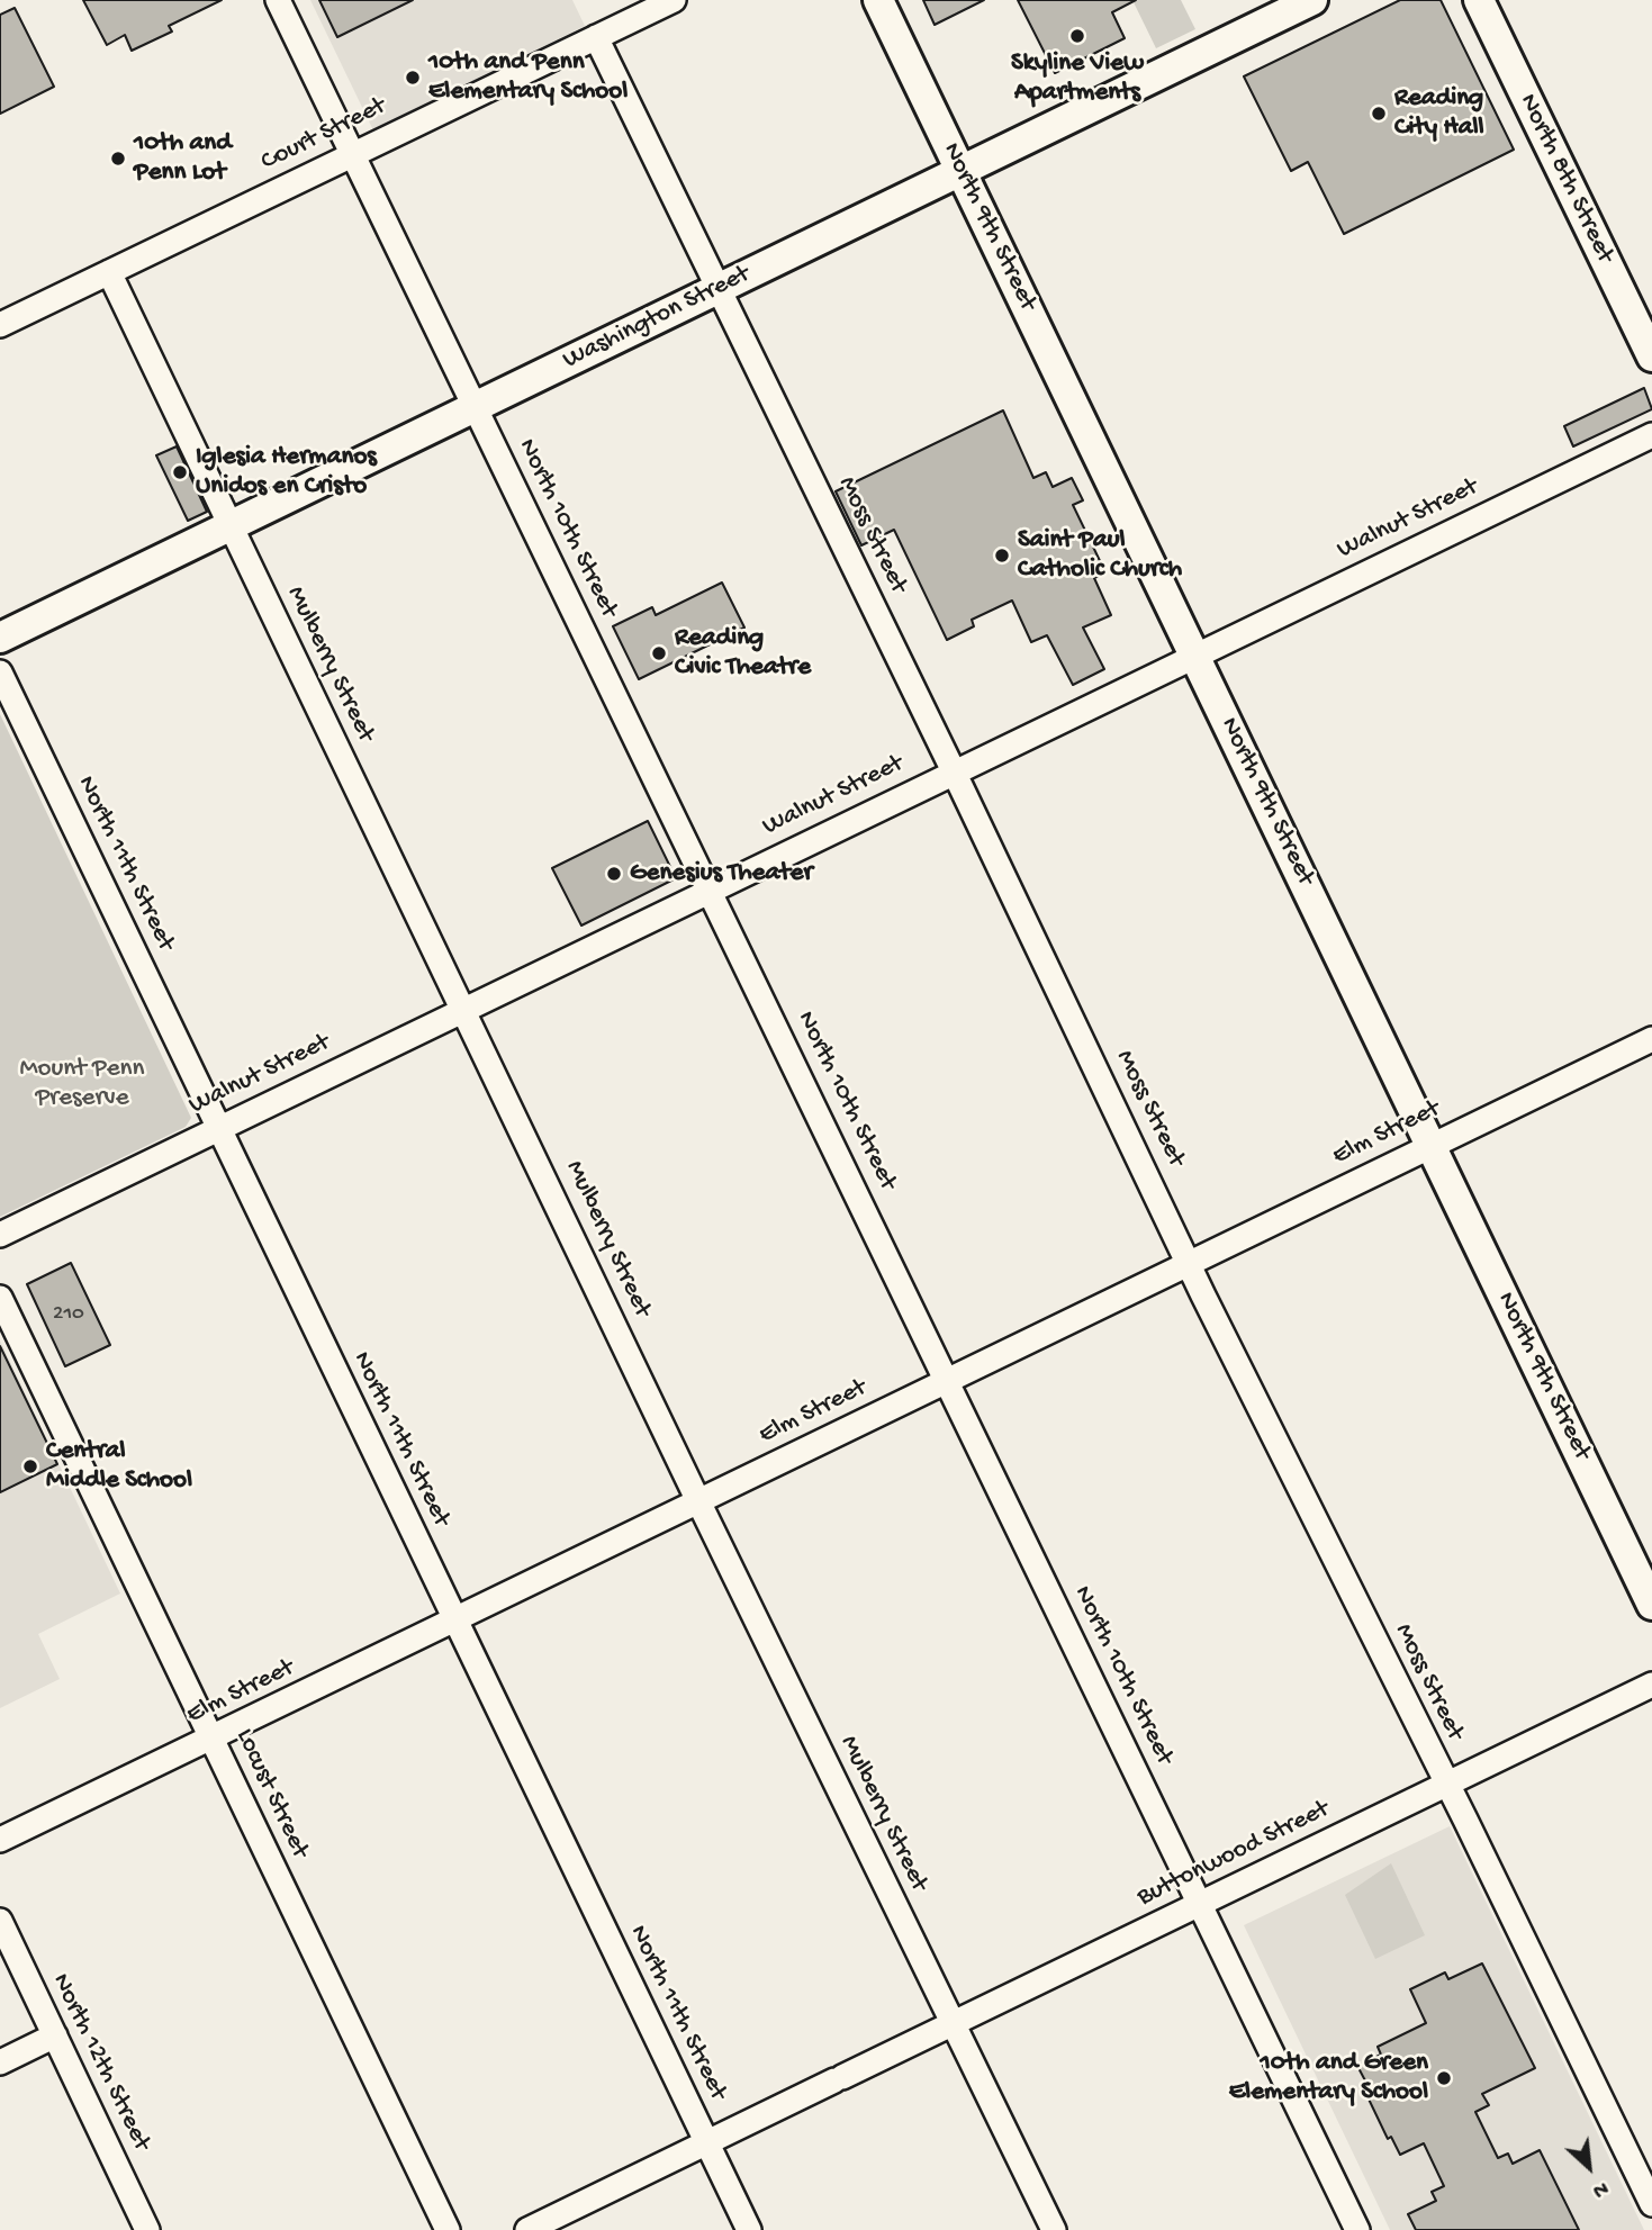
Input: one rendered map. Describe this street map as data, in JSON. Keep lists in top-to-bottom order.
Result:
{
  "streets": {
    "main road": ["North 8th Street", "North 9th Street", "Washington Street"],
    "street": [
      "Court Street",
      "Walnut Street",
      "North 10th Street",
      "Moss Street",
      "Mulberry Street",
      "North 11th Street",
      "Elm Street",
      "Locust Street",
      "Buttonwood Street",
      "North 12th Street"
    ]
  },
  "crossings": [
    ["Court Street", "North 10th Street"],
    ["Court Street", "Moss Street"],
    ["Court Street", "Mulberry Street"],
    ["North 9th Street", "Washington Street"],
    ["North 9th Street", "Walnut Street"],
    ["North 9th Street", "Elm Street"],
    ["Washington Street", "North 10th Street"],
    ["Washington Street", "Moss Street"],
    ["Washington Street", "Mulberry Street"],
    ["Walnut Street", "North 10th Street"],
    ["Walnut Street", "Moss Street"],
    ["Walnut Street", "Mulberry Street"],
    ["Walnut Street", "North 11th Street"],
    ["North 10th Street", "Elm Street"],
    ["North 10th Street", "Buttonwood Street"],
    ["Moss Street", "Elm Street"],
    ["Moss Street", "Buttonwood Street"],
    ["Mulberry Street", "Elm Street"],
    ["Mulberry Street", "Buttonwood Street"],
    ["North 11th Street", "Elm Street"],
    ["North 11th Street", "Buttonwood Street"],
    ["Elm Street", "Locust Street"]
  ],
  "parks": ["Mount Penn Preserve"],
  "places": [
    "Skyline View Apartments",
    "10th and Penn Elementary School",
    "Reading City Hall",
    "10th and Penn Lot",
    "Iglesia Hermanos Unidos en Cristo",
    "Saint Paul Catholic Church",
    "Reading Civic Theatre",
    "Genesius Theater",
    "Central Middle School",
    "10th and Green Elementary School"
  ],
  "house_numbers": ["210"],
  "north": "bottom right"
}
